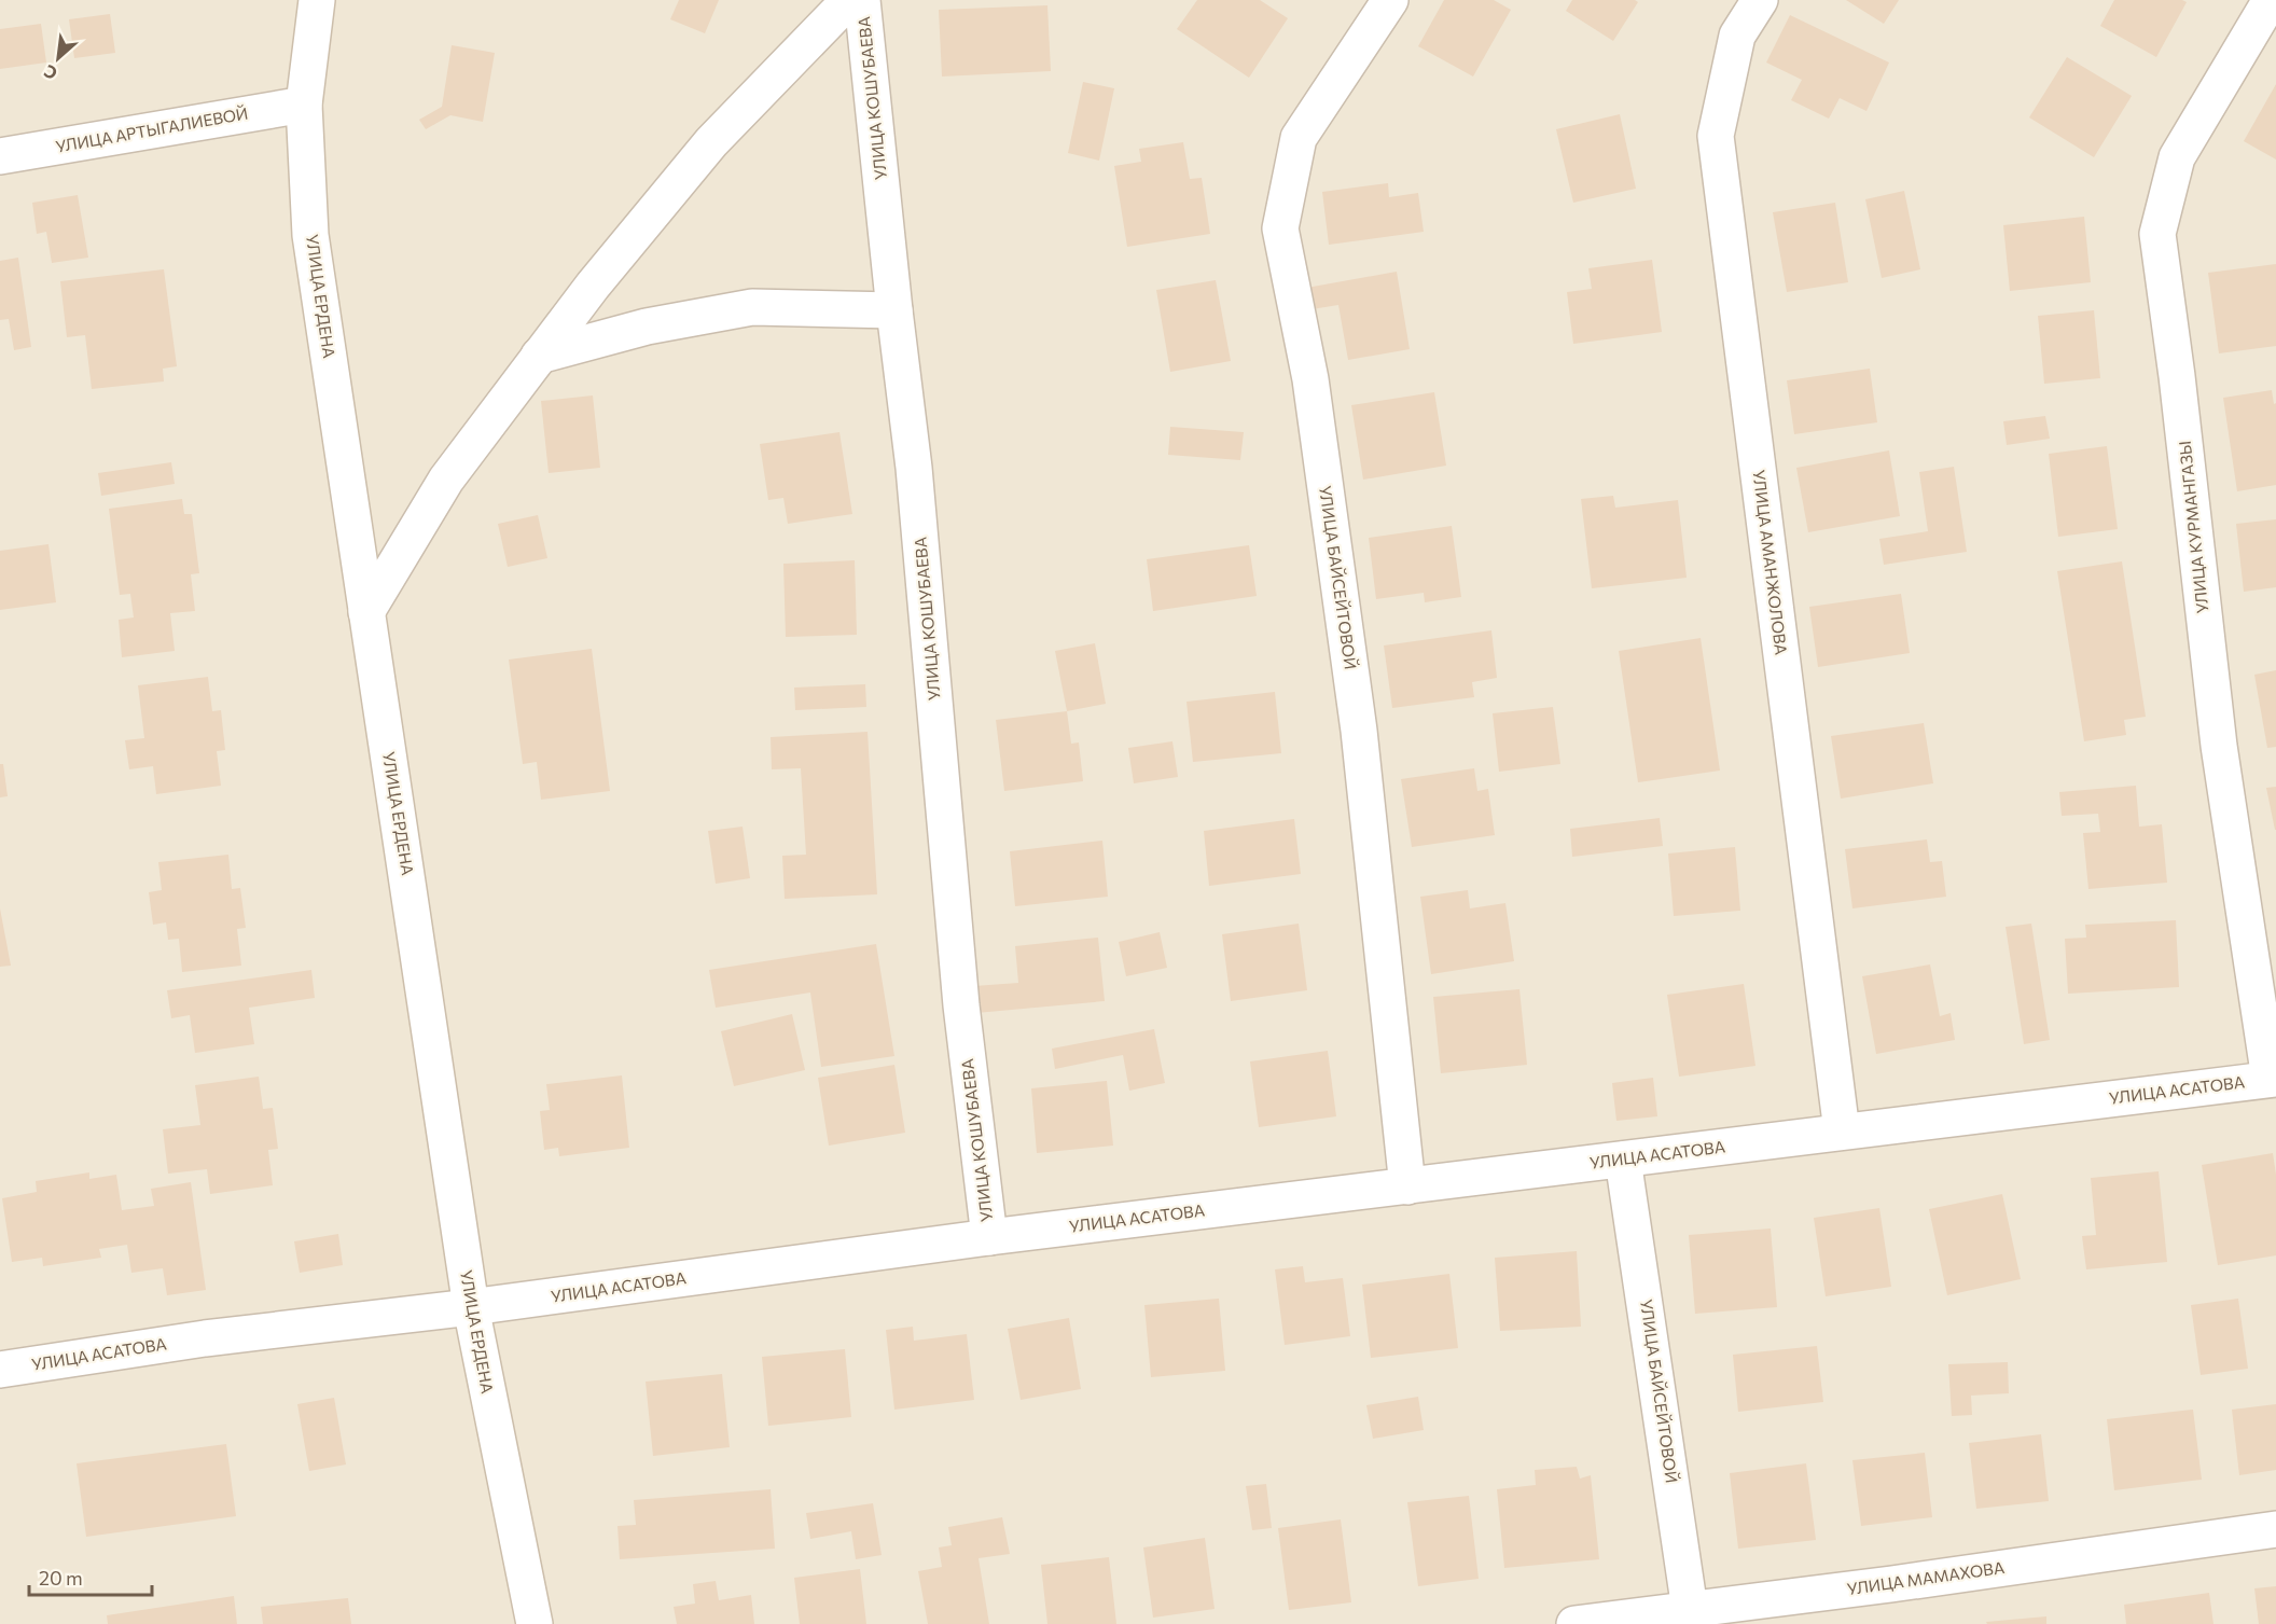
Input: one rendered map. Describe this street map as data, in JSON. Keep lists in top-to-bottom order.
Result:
{
  "streets": {
    "street": [
      "УЛИЦА КОШУБАЕВА",
      "УЛИЦА АРТЫГАЛИЕВОЙ",
      "УЛИЦА ЕРДЕНА",
      "УЛИЦА КУРМАНГАЗЫ",
      "УЛИЦА АМАНЖОЛОВА",
      "УЛИЦА БАЙСЕЙТОВОЙ",
      "УЛИЦА АСАТОВА",
      "УЛИЦА МАМАХОВА"
    ]
  },
  "crossings": [
    ["УЛИЦА КОШУБАЕВА", "УЛИЦА АСАТОВА"],
    ["УЛИЦА АРТЫГАЛИЕВОЙ", "УЛИЦА ЕРДЕНА"],
    ["УЛИЦА ЕРДЕНА", "УЛИЦА АСАТОВА"],
    ["УЛИЦА КУРМАНГАЗЫ", "УЛИЦА АСАТОВА"],
    ["УЛИЦА АМАНЖОЛОВА", "УЛИЦА АСАТОВА"],
    ["УЛИЦА БАЙСЕЙТОВОЙ", "УЛИЦА АСАТОВА"],
    ["УЛИЦА БАЙСЕЙТОВОЙ", "УЛИЦА МАМАХОВА"]
  ],
  "scale_bar": "20 m",
  "north": "bottom left"
}
